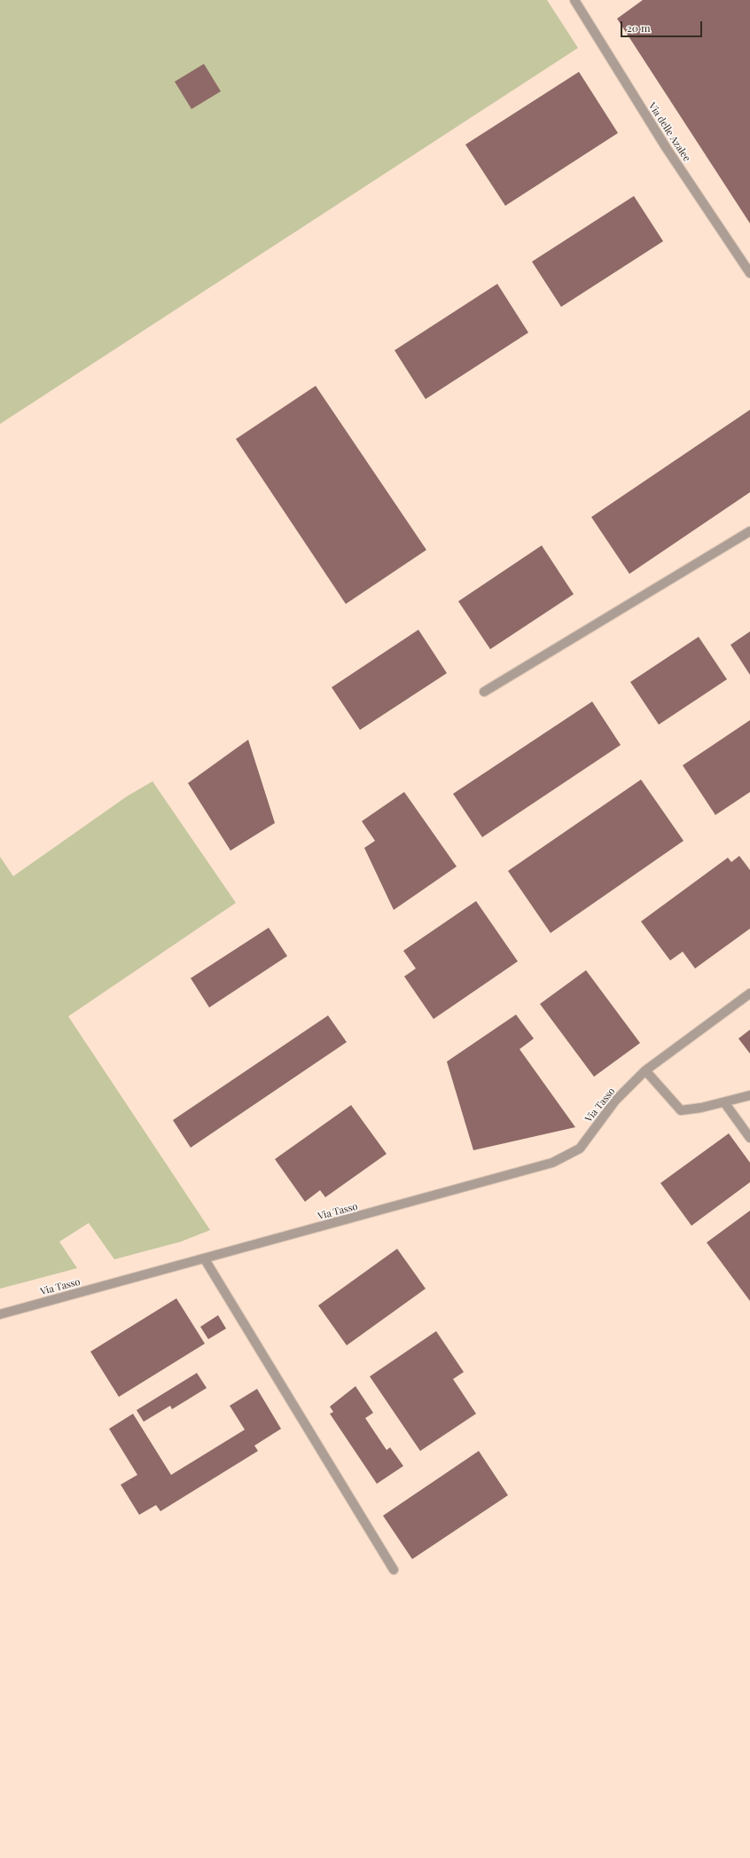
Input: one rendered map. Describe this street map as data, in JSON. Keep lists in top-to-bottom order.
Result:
{
  "streets": {
    "street": ["Via delle Azalee", "Via Tasso"]
  },
  "scale_bar": "20 m"
}
